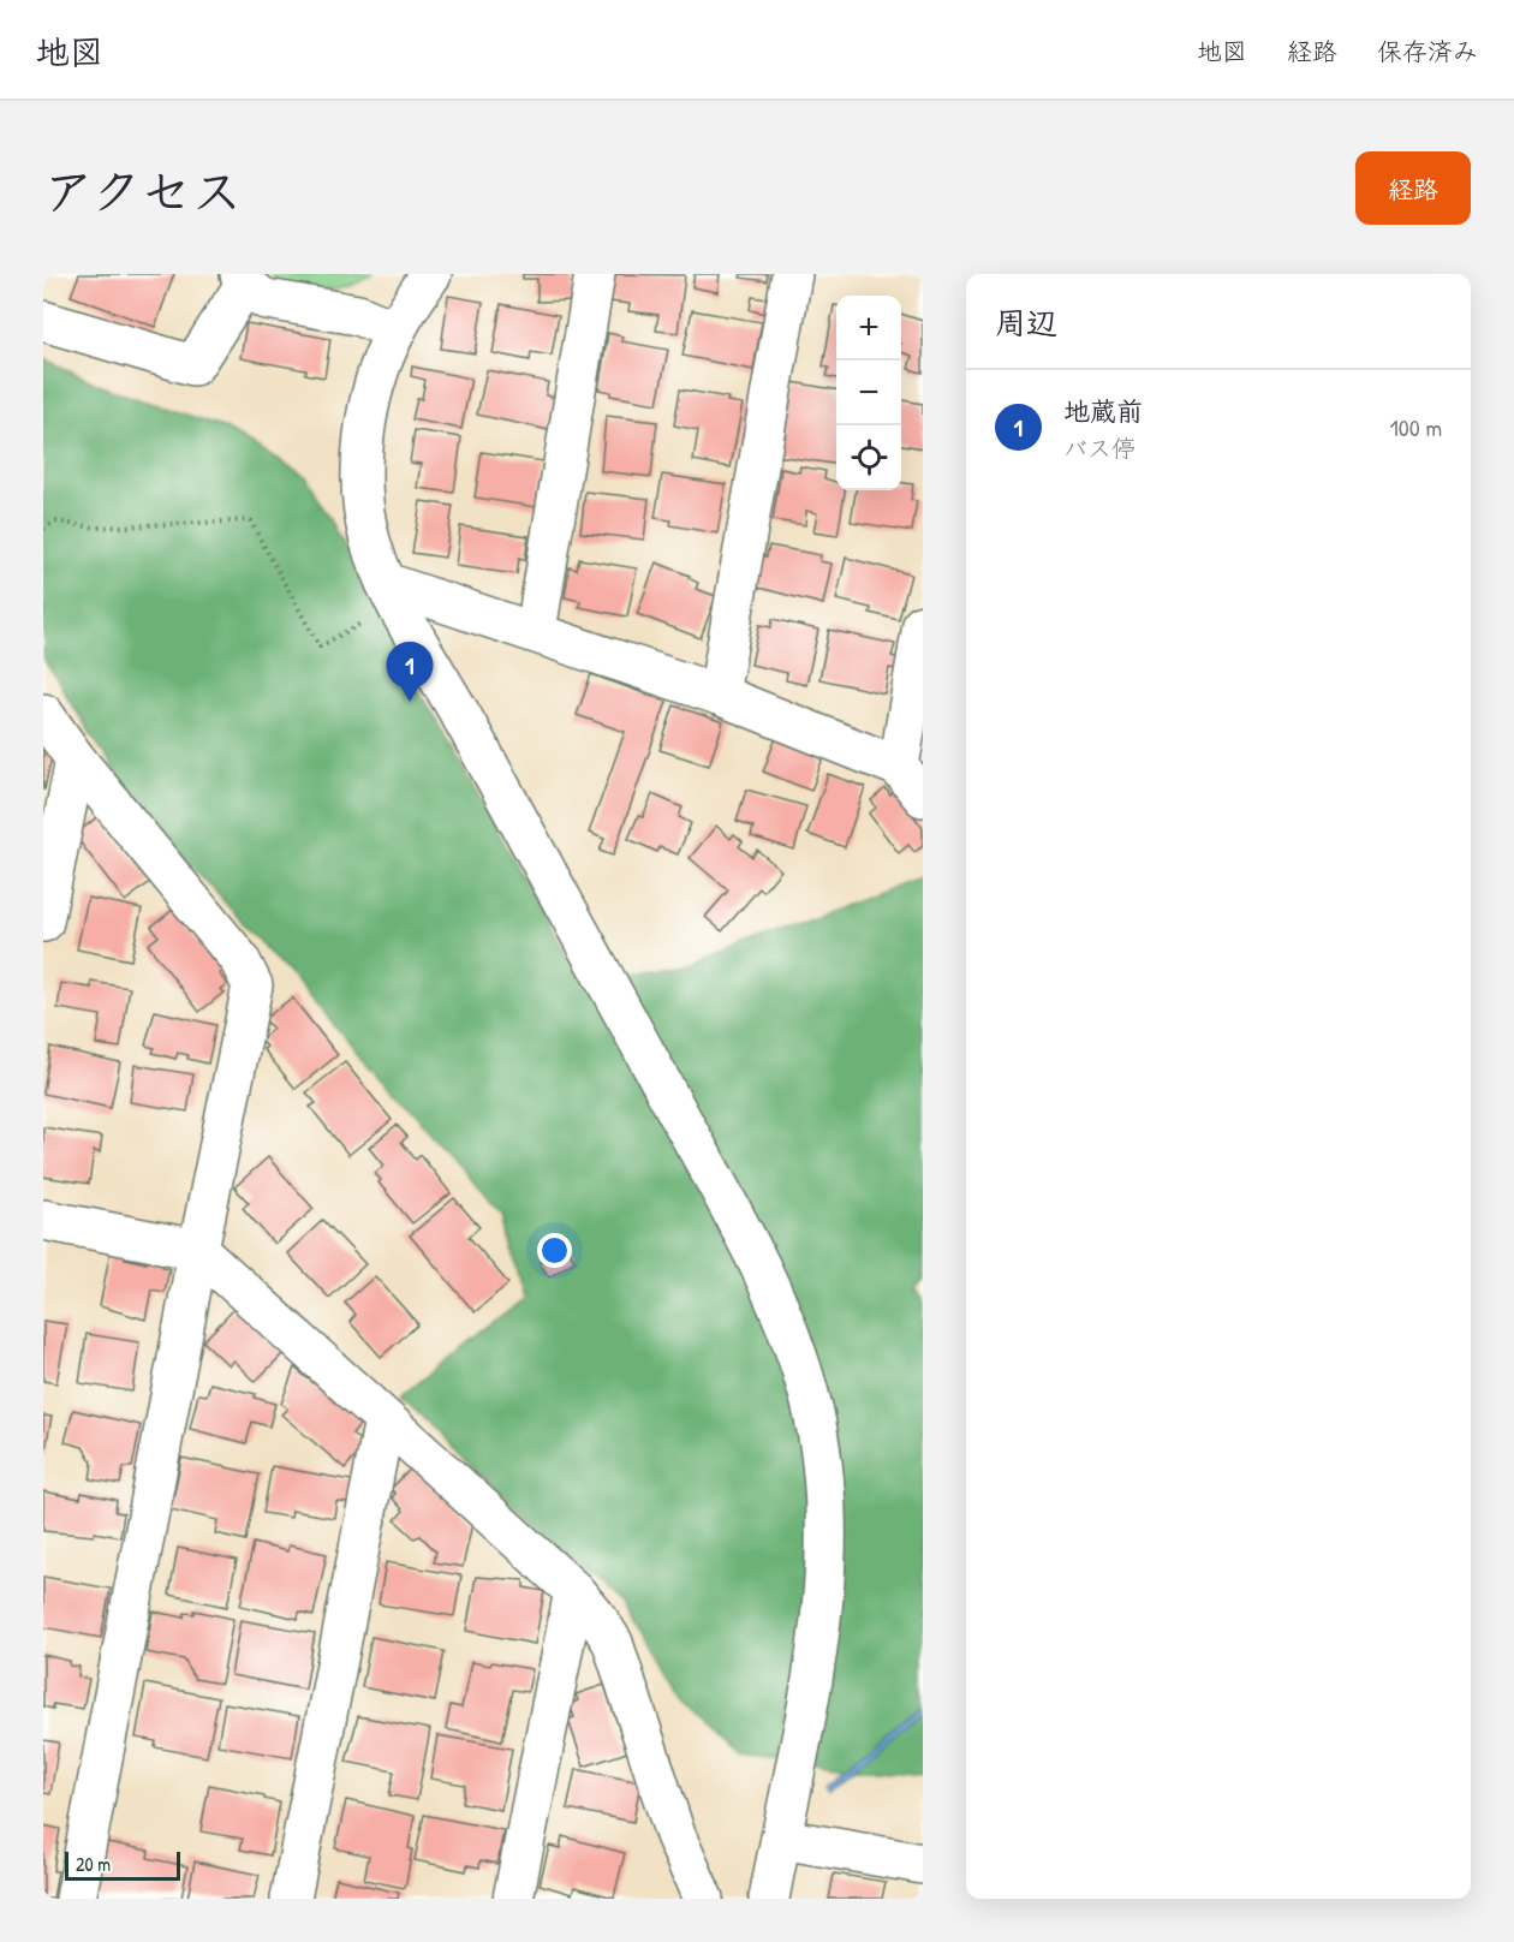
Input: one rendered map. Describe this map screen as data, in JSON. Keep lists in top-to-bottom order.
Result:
{
  "scale_bar": "20 m",
  "page": {
    "header": "地図",
    "nav": ["地図", "経路", "保存済み"],
    "title": "アクセス",
    "buttons": "経路",
    "heading": "周辺",
    "map_buttons": ["+", "−"],
    "list": [
      {
        "mark": "1",
        "name": "地蔵前",
        "note": "バス停",
        "value": "100 m"
      }
    ],
    "pins": "1",
    "scale": "20 m"
  }
}
